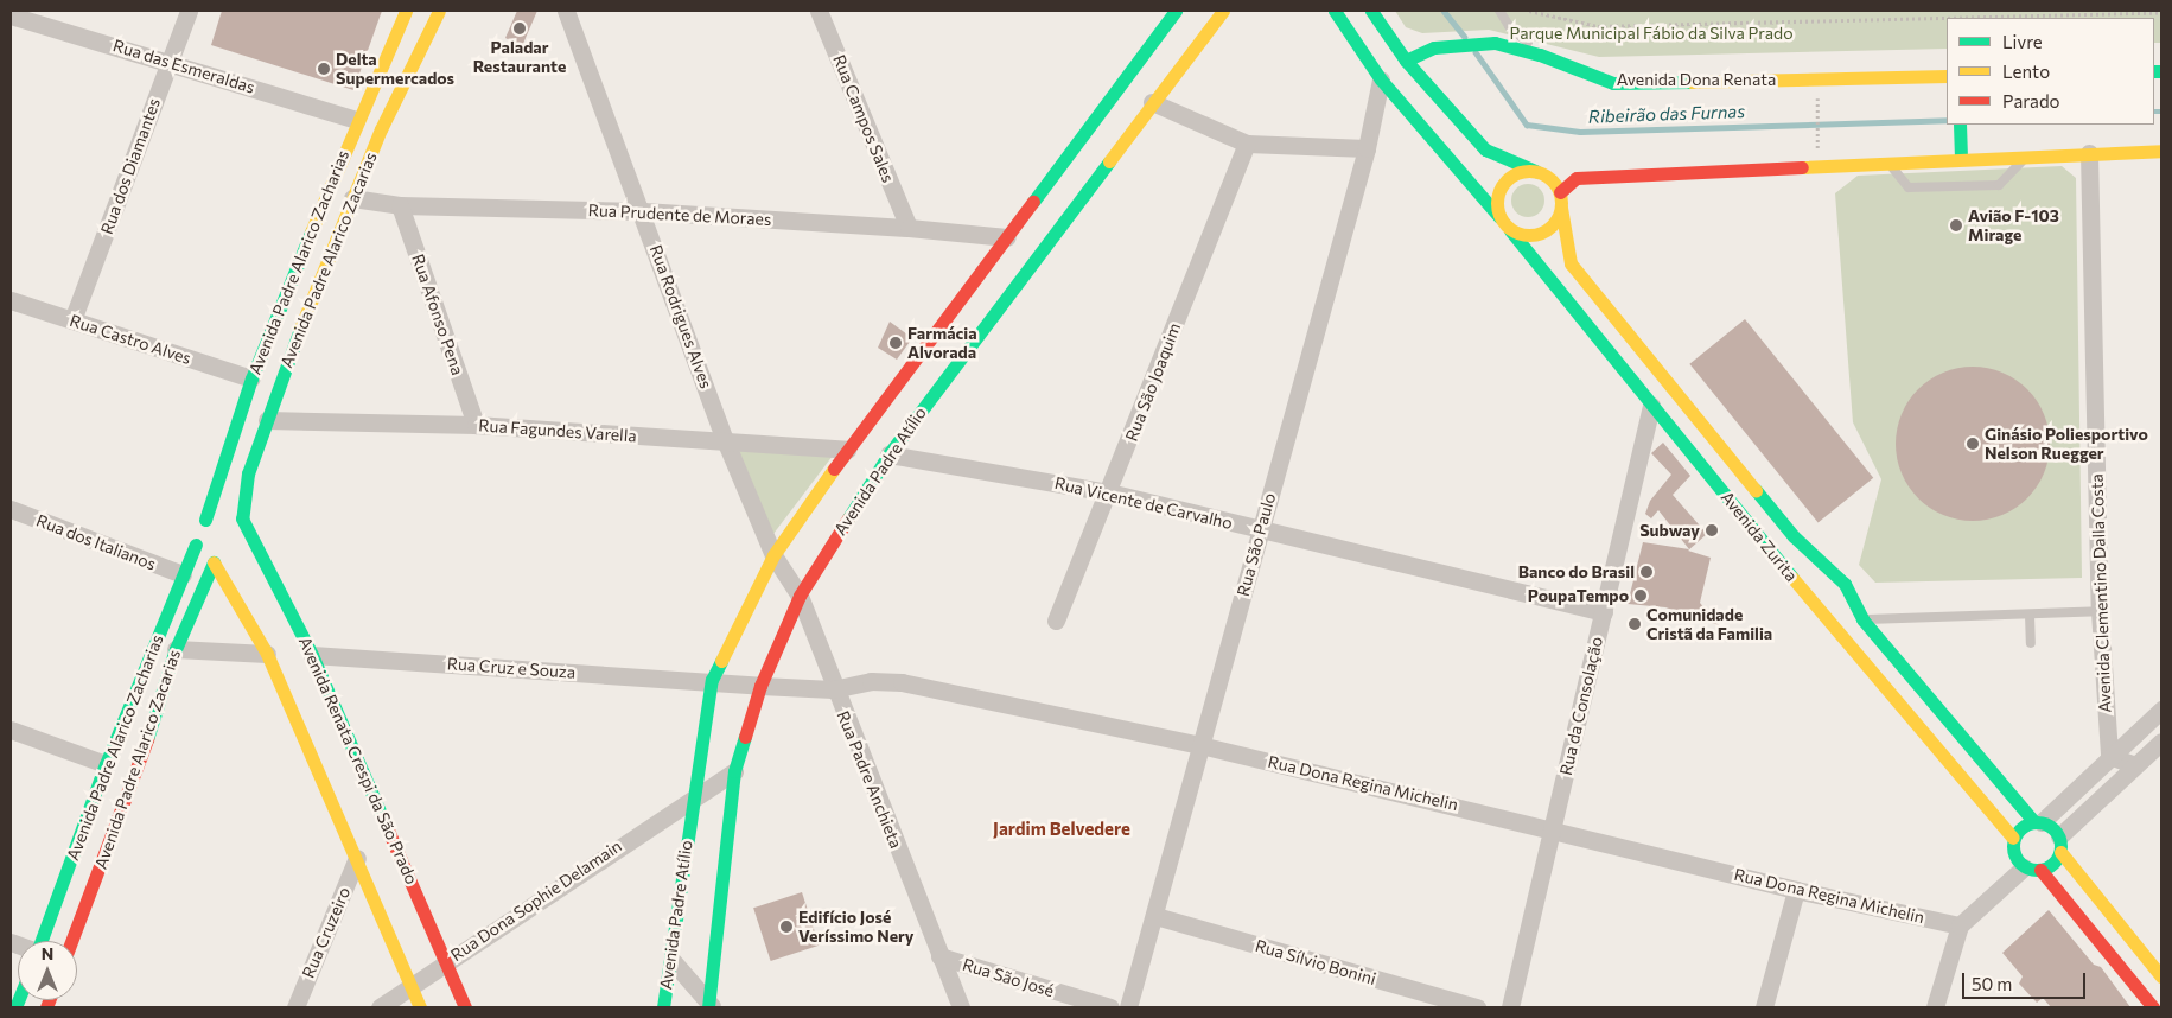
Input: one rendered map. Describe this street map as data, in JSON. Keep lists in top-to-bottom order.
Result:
{
  "streets": {
    "street": [
      "Rua das Esmeraldas",
      "Avenida Dona Renata",
      "Rua Campos Sales",
      "Rua dos Diamantes",
      "Rua Prudente de Moraes",
      "Avenida Padre Alarico Zacarias",
      "Avenida Padre Alarico Zacharias",
      "Rua Afonso Pena",
      "Rua Rodrigues Alves",
      "Rua Castro Alves",
      "Rua São Joaquim",
      "Rua Fagundes Varella",
      "Avenida Padre Atílio",
      "Rua Vicente de Carvalho",
      "Avenida Zurita",
      "Rua dos Italianos",
      "Rua São Paulo",
      "Avenida Clementino Dalla Costa",
      "Rua Cruz e Souza",
      "Rua da Consolação",
      "Avenida Renata Crespi da São Prado",
      "Rua Padre Anchieta",
      "Rua Dona Regina Michelin",
      "Rua Dona Sophie Delamain",
      "Rua Cruzeiro",
      "Rua Sílvio Bonini",
      "Rua São José"
    ]
  },
  "crossings": [
    ["Rua das Esmeraldas", "Rua dos Diamantes"],
    ["Rua das Esmeraldas", "Avenida Padre Alarico Zacharias"],
    ["Rua Campos Sales", "Rua Prudente de Moraes"],
    ["Rua dos Diamantes", "Rua Castro Alves"],
    ["Rua Prudente de Moraes", "Avenida Padre Alarico Zacarias"],
    ["Rua Prudente de Moraes", "Rua Afonso Pena"],
    ["Rua Prudente de Moraes", "Rua Rodrigues Alves"],
    ["Rua Prudente de Moraes", "Avenida Padre Atílio"],
    ["Avenida Padre Alarico Zacarias", "Avenida Padre Alarico Zacharias"],
    ["Avenida Padre Alarico Zacarias", "Rua Fagundes Varella"],
    ["Avenida Padre Alarico Zacarias", "Avenida Renata Crespi da São Prado"],
    ["Avenida Padre Alarico Zacharias", "Rua Castro Alves"],
    ["Avenida Padre Alarico Zacharias", "Rua dos Italianos"],
    ["Avenida Padre Alarico Zacharias", "Avenida Renata Crespi da São Prado"],
    ["Rua Afonso Pena", "Rua Fagundes Varella"],
    ["Rua Rodrigues Alves", "Rua Fagundes Varella"],
    ["Rua Rodrigues Alves", "Avenida Padre Atílio"],
    ["Rua Rodrigues Alves", "Rua Padre Anchieta"],
    ["Rua São Joaquim", "Rua Vicente de Carvalho"],
    ["Rua Fagundes Varella", "Avenida Padre Atílio"],
    ["Avenida Padre Atílio", "Rua Vicente de Carvalho"],
    ["Avenida Padre Atílio", "Rua Cruz e Souza"],
    ["Avenida Padre Atílio", "Rua Padre Anchieta"],
    ["Avenida Padre Atílio", "Rua Dona Regina Michelin"],
    ["Avenida Padre Atílio", "Rua Dona Sophie Delamain"],
    ["Rua Vicente de Carvalho", "Rua São Paulo"],
    ["Rua Vicente de Carvalho", "Rua da Consolação"],
    ["Avenida Zurita", "Rua da Consolação"],
    ["Rua São Paulo", "Rua Dona Regina Michelin"],
    ["Rua São Paulo", "Rua Sílvio Bonini"],
    ["Rua Cruz e Souza", "Avenida Renata Crespi da São Prado"],
    ["Rua Cruz e Souza", "Rua Dona Regina Michelin"],
    ["Rua da Consolação", "Rua Dona Regina Michelin"],
    ["Avenida Renata Crespi da São Prado", "Rua Dona Sophie Delamain"],
    ["Rua Padre Anchieta", "Rua Dona Regina Michelin"],
    ["Rua Padre Anchieta", "Rua São José"]
  ],
  "districts": ["Jardim Belvedere"],
  "water": ["Ribeirão das Furnas"],
  "parks": ["Parque Municipal Fábio da Silva Prado"],
  "places": [
    "Paladar Restaurante",
    "Delta Supermercados",
    "Avião F-103 Mirage",
    "Farmácia Alvorada",
    "Ginásio Poliesportivo Nelson Ruegger",
    "Subway",
    "Banco do Brasil",
    "PoupaTempo",
    "Comunidade Cristã da Familia",
    "Edifício José Veríssimo Nery"
  ],
  "legend": ["Livre", "Lento", "Parado"],
  "scale_bar": "50 m",
  "north": "top"
}
